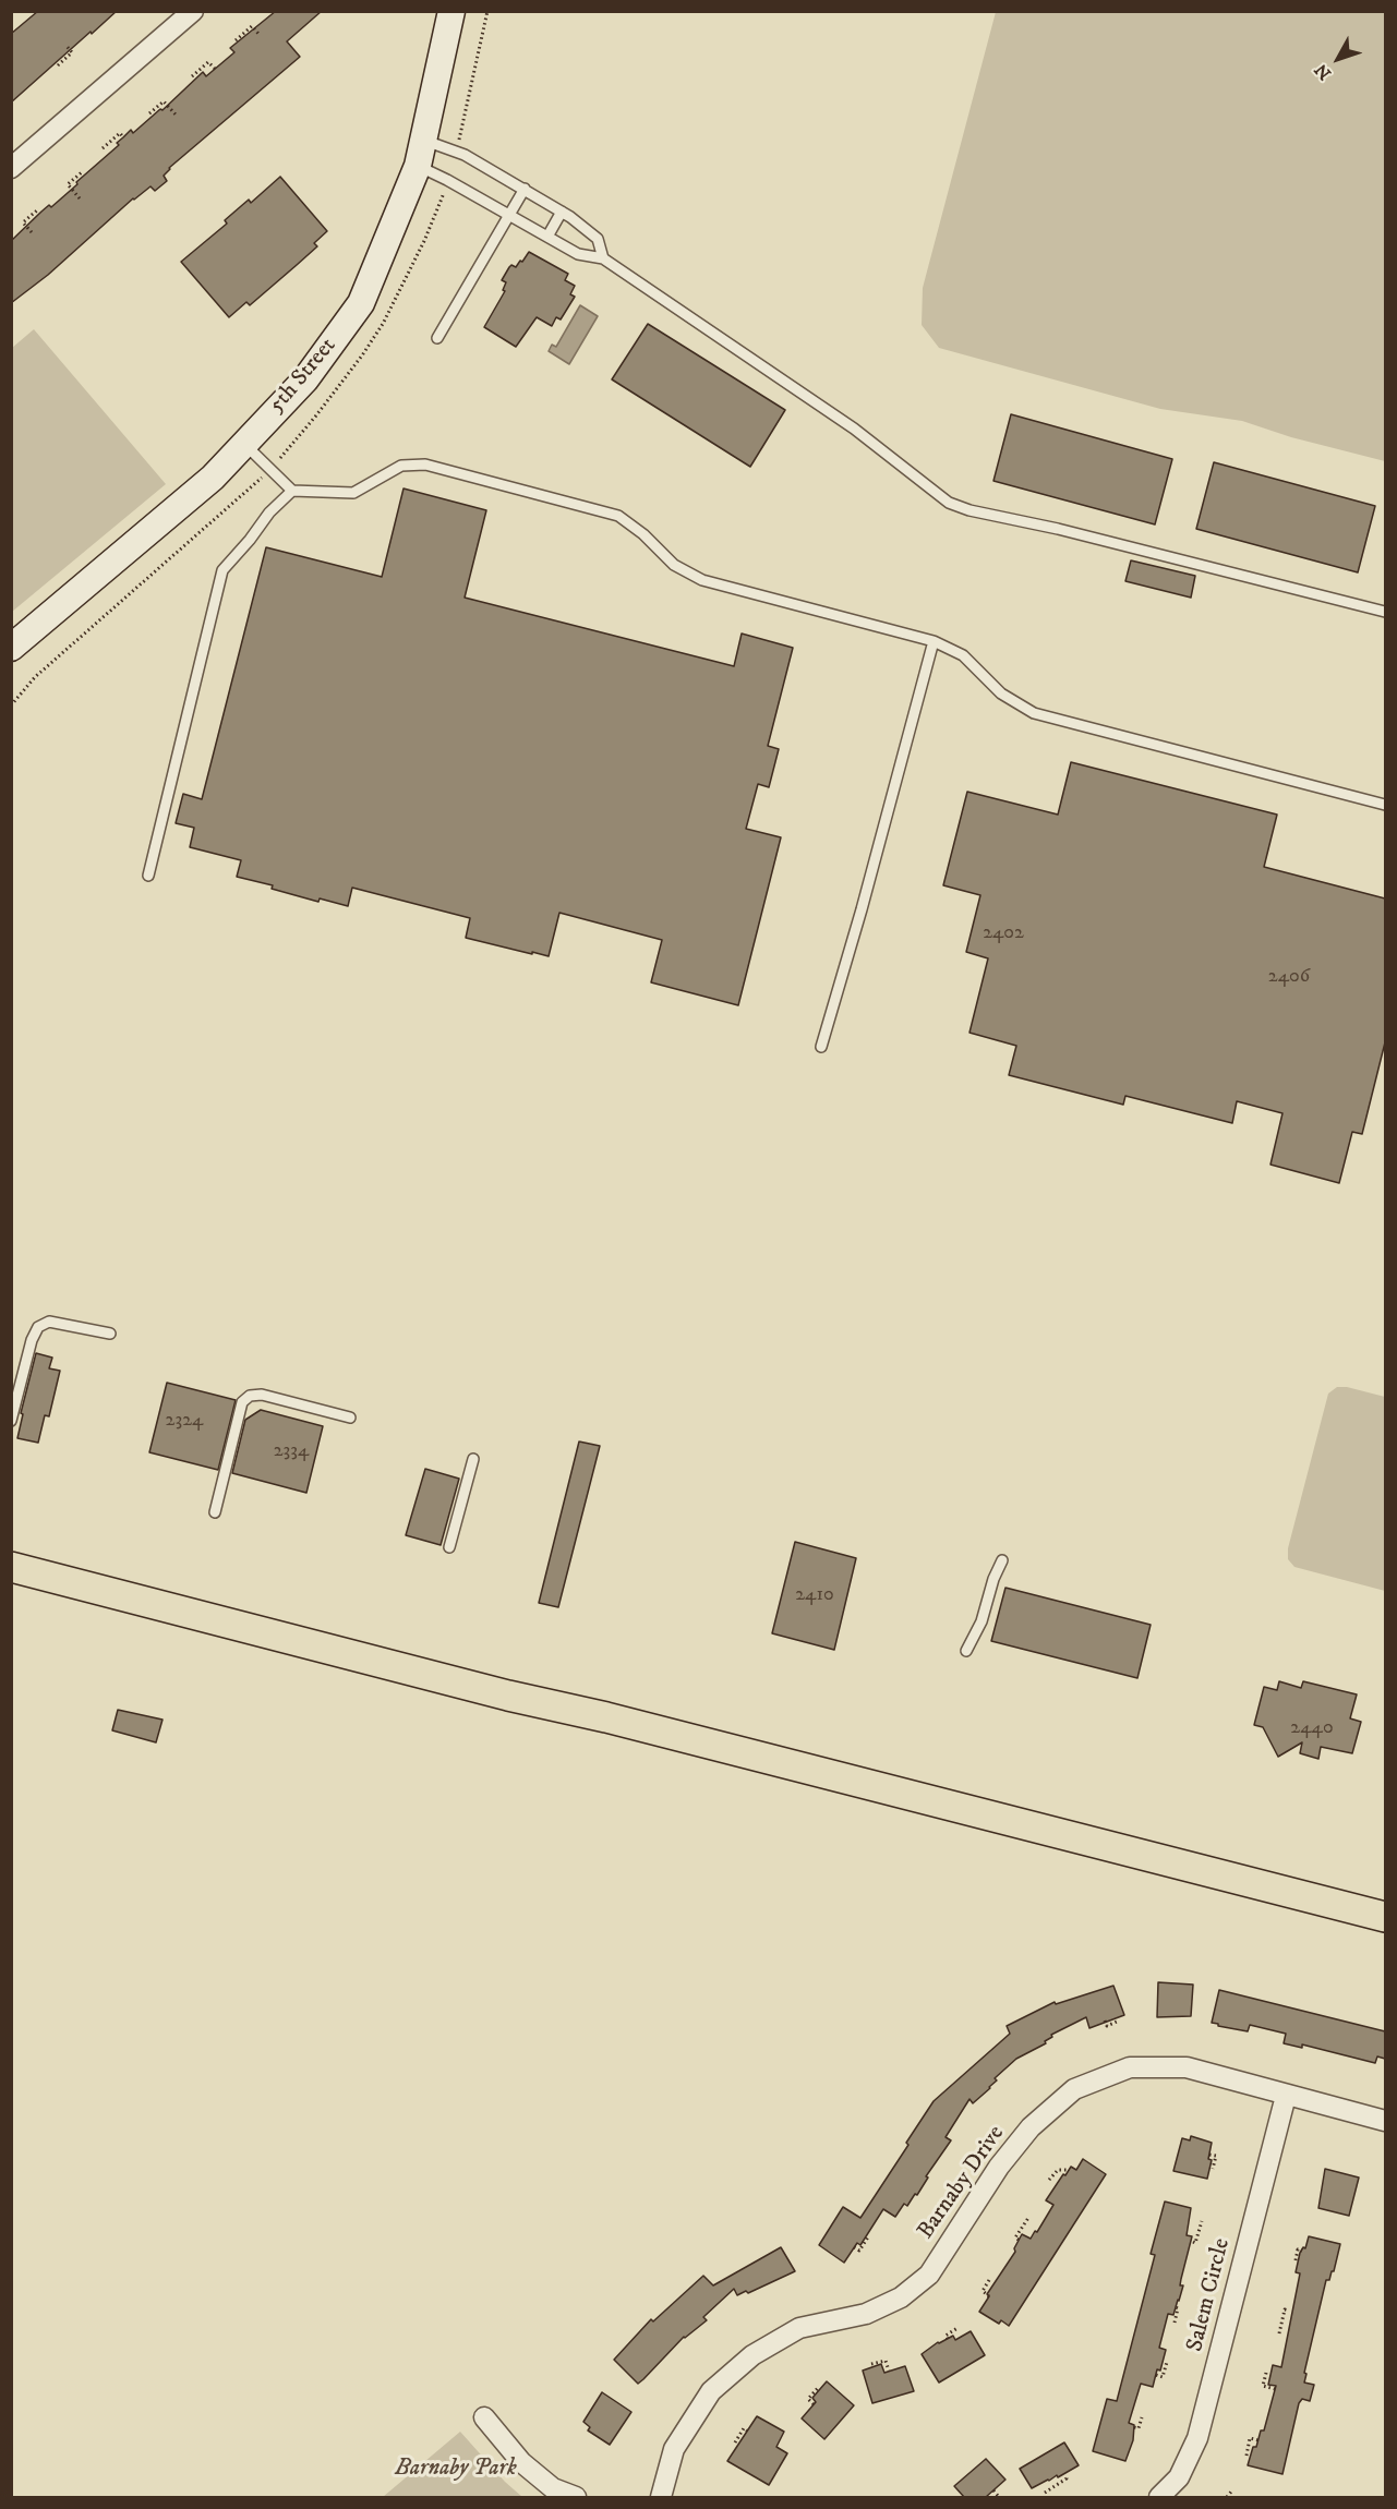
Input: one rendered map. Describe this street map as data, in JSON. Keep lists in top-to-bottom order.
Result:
{
  "streets": {
    "street": ["5th Street", "Barnaby Drive", "Salem Circle"]
  },
  "crossings": [
    ["Barnaby Drive", "Salem Circle"]
  ],
  "parks": ["Barnaby Park"],
  "house_numbers": [
    "2402",
    "2406",
    "2324",
    "2334",
    "2410",
    "2440"
  ],
  "north": "bottom left"
}
